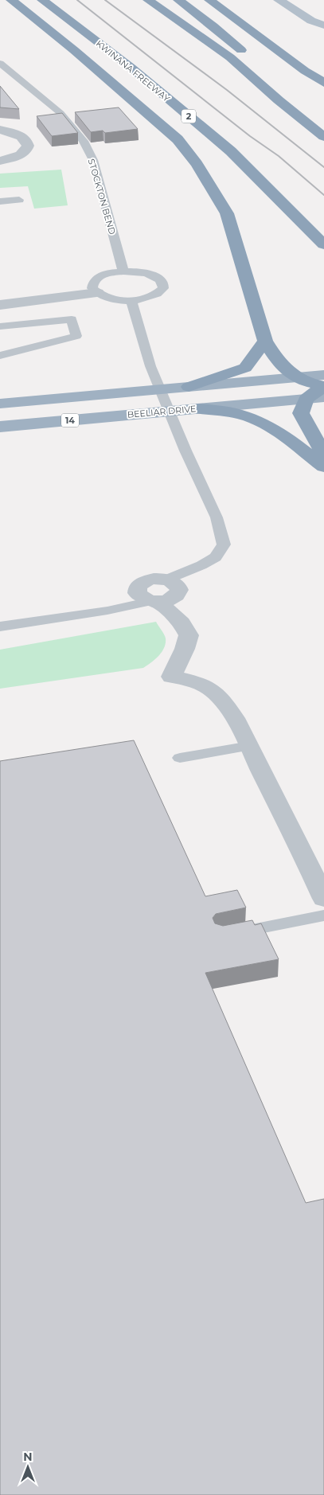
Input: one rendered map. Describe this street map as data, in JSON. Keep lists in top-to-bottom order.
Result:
{
  "streets": {
    "highway": [
      "KWINANA FREEWAY",
      "2",
      "BEELIAR DRIVE",
      "14"
    ],
    "lane": ["STOCKTON BEND"]
  },
  "north": "top"
}
